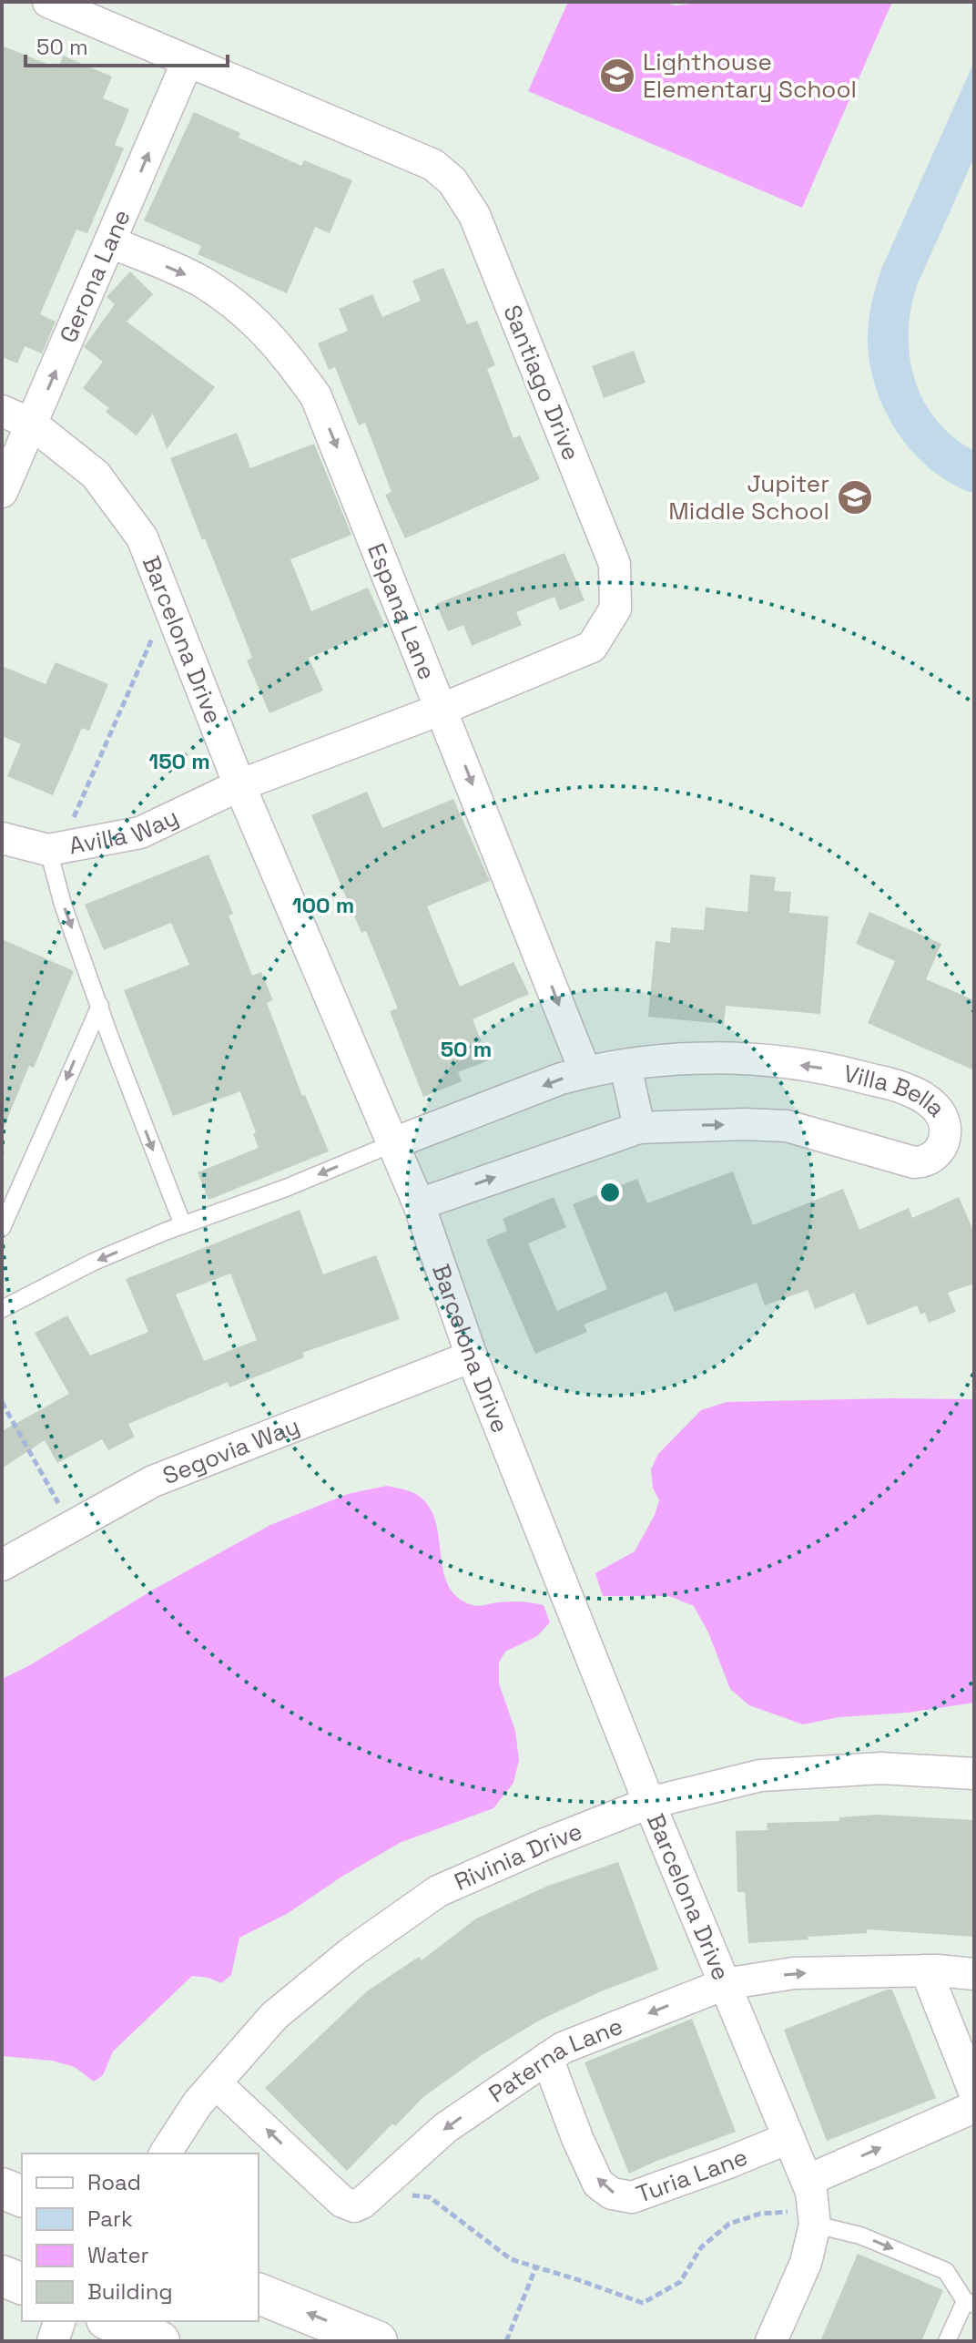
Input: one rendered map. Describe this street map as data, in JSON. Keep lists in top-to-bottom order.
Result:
{
  "streets": {
    "street": [
      "Gerona Lane",
      "Santiago Drive",
      "Espana Lane",
      "Barcelona Drive",
      "Avilla Way",
      "Villa Bella",
      "Segovia Way",
      "Rivinia Drive",
      "Paterna Lane",
      "Turia Lane"
    ]
  },
  "crossings": [
    ["Gerona Lane", "Santiago Drive"],
    ["Gerona Lane", "Espana Lane"],
    ["Gerona Lane", "Barcelona Drive"],
    ["Santiago Drive", "Espana Lane"],
    ["Santiago Drive", "Barcelona Drive"],
    ["Santiago Drive", "Avilla Way"],
    ["Espana Lane", "Villa Bella"],
    ["Barcelona Drive", "Avilla Way"],
    ["Barcelona Drive", "Villa Bella"],
    ["Barcelona Drive", "Segovia Way"],
    ["Barcelona Drive", "Rivinia Drive"],
    ["Barcelona Drive", "Paterna Lane"],
    ["Barcelona Drive", "Turia Lane"],
    ["Rivinia Drive", "Paterna Lane"],
    ["Paterna Lane", "Turia Lane"]
  ],
  "one_way": ["Gerona Lane", "Espana Lane"],
  "places": {
    "school or university": ["Lighthouse Elementary School", "Jupiter Middle School"]
  },
  "legend": [
    "Road",
    "Park",
    "Water",
    "Building"
  ],
  "scale_bar": "50 m",
  "rings": ["150 m", "100 m", "50 m"]
}
